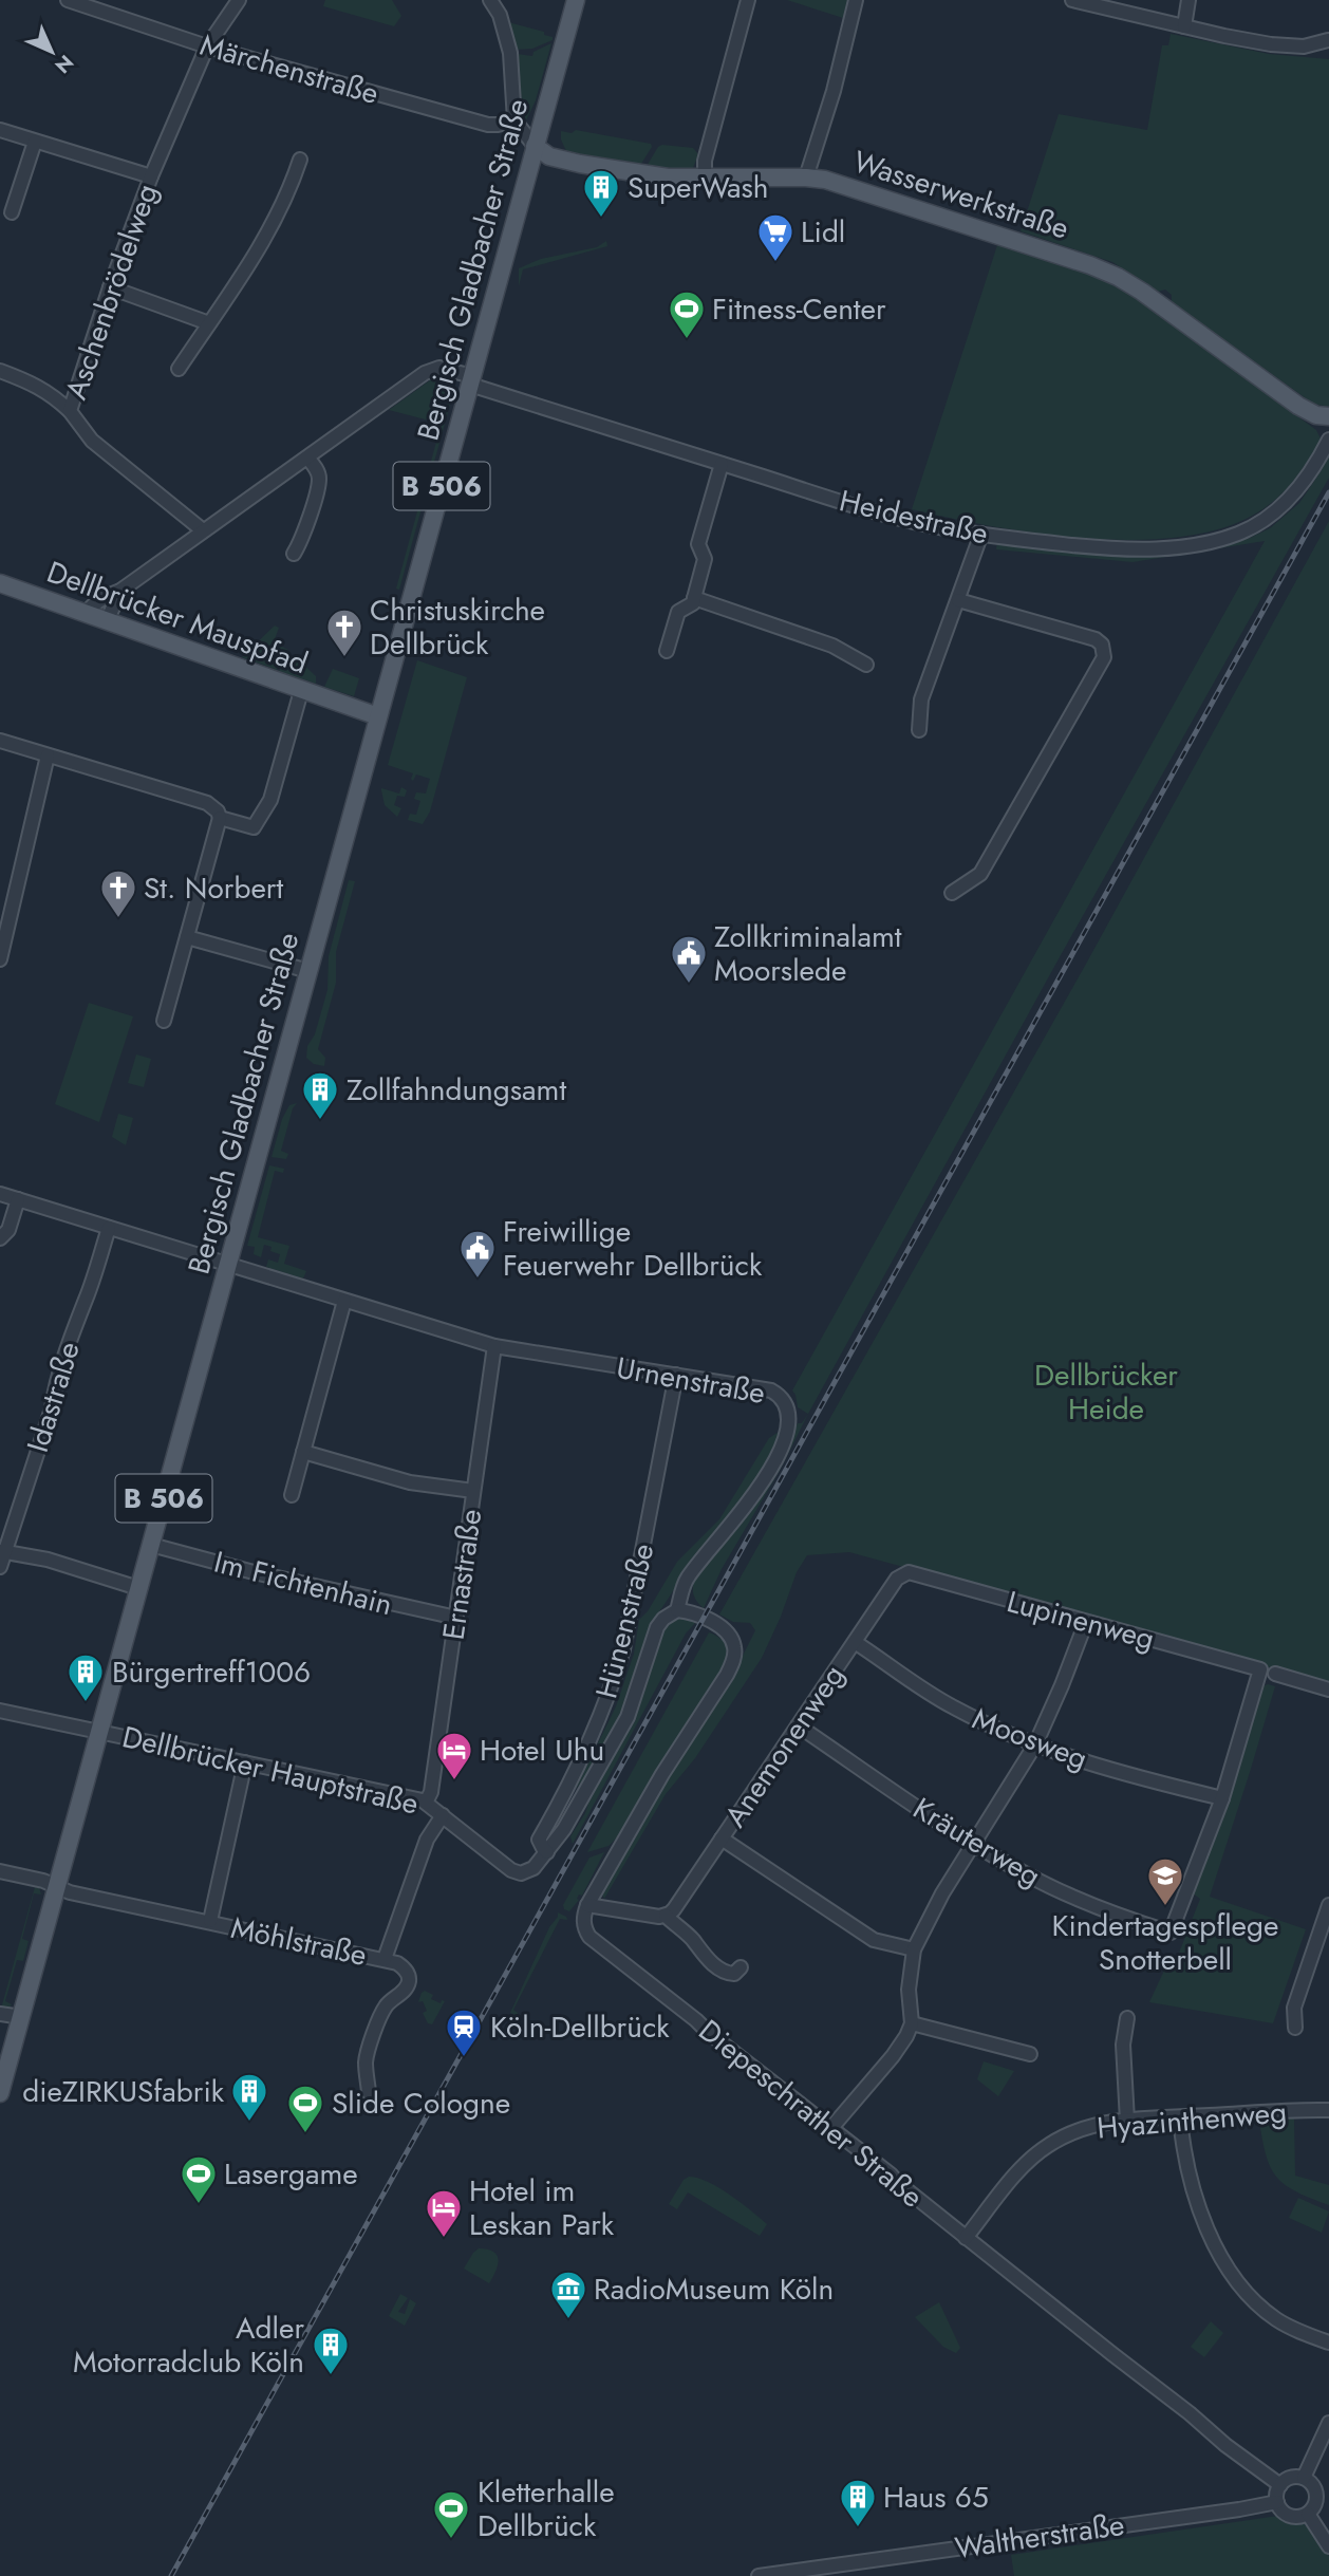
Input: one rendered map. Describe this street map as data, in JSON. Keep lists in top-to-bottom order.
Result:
{
  "streets": {
    "main road": [
      "Wasserwerkstraße",
      "Bergisch Gladbacher Straße",
      "B 506",
      "Dellbrücker Mauspfad"
    ],
    "street": [
      "Märchenstraße",
      "Aschenbrödelweg",
      "Heidestraße",
      "Urnenstraße",
      "Idastraße",
      "Ernastraße",
      "Im Fichtenhain",
      "Lupinenweg",
      "Hünenstraße",
      "Moosweg",
      "Anemonenweg",
      "Dellbrücker Hauptstraße",
      "Kräuterweg",
      "Möhlstraße",
      "Diepeschrather Straße",
      "Hyazinthenweg",
      "Waltherstraße"
    ]
  },
  "crossings": [
    ["Märchenstraße", "Aschenbrödelweg"],
    ["Wasserwerkstraße", "Bergisch Gladbacher Straße"],
    ["Bergisch Gladbacher Straße", "Heidestraße"],
    ["Bergisch Gladbacher Straße", "Dellbrücker Mauspfad"],
    ["Bergisch Gladbacher Straße", "Urnenstraße"],
    ["Bergisch Gladbacher Straße", "Im Fichtenhain"],
    ["Bergisch Gladbacher Straße", "Dellbrücker Hauptstraße"],
    ["Bergisch Gladbacher Straße", "Möhlstraße"],
    ["Aschenbrödelweg", "Heidestraße"],
    ["Heidestraße", "Dellbrücker Mauspfad"],
    ["Urnenstraße", "Idastraße"],
    ["Urnenstraße", "Ernastraße"],
    ["Urnenstraße", "Hünenstraße"],
    ["Urnenstraße", "Dellbrücker Hauptstraße"],
    ["Ernastraße", "Im Fichtenhain"],
    ["Ernastraße", "Dellbrücker Hauptstraße"],
    ["Lupinenweg", "Moosweg"],
    ["Lupinenweg", "Anemonenweg"],
    ["Lupinenweg", "Kräuterweg"],
    ["Moosweg", "Anemonenweg"],
    ["Moosweg", "Kräuterweg"],
    ["Anemonenweg", "Kräuterweg"],
    ["Diepeschrather Straße", "Hyazinthenweg"],
    ["Diepeschrather Straße", "Waltherstraße"]
  ],
  "parks": ["Dellbrücker Heide"],
  "places": {
    "building": [
      "SuperWash",
      "Zollfahndungsamt",
      "Bürgertreff1006",
      "dieZIRKUSfabrik",
      "Adler Motorradclub Köln",
      "Haus 65"
    ],
    "supermarket": ["Lidl"],
    "sports": [
      "Fitness-Center",
      "Slide Cologne",
      "Lasergame",
      "Kletterhalle Dellbrück"
    ],
    "church": ["Christuskirche Dellbrück", "St. Norbert"],
    "public building": ["Zollkriminalamt Moorslede", "Freiwillige Feuerwehr Dellbrück"],
    "hotel": ["Hotel Uhu", "Hotel im Leskan Park"],
    "school or university": ["Kindertagespflege Snotterbell"],
    "station": ["Köln-Dellbrück"],
    "museum": ["RadioMuseum Köln"]
  },
  "north": "bottom right"
}
